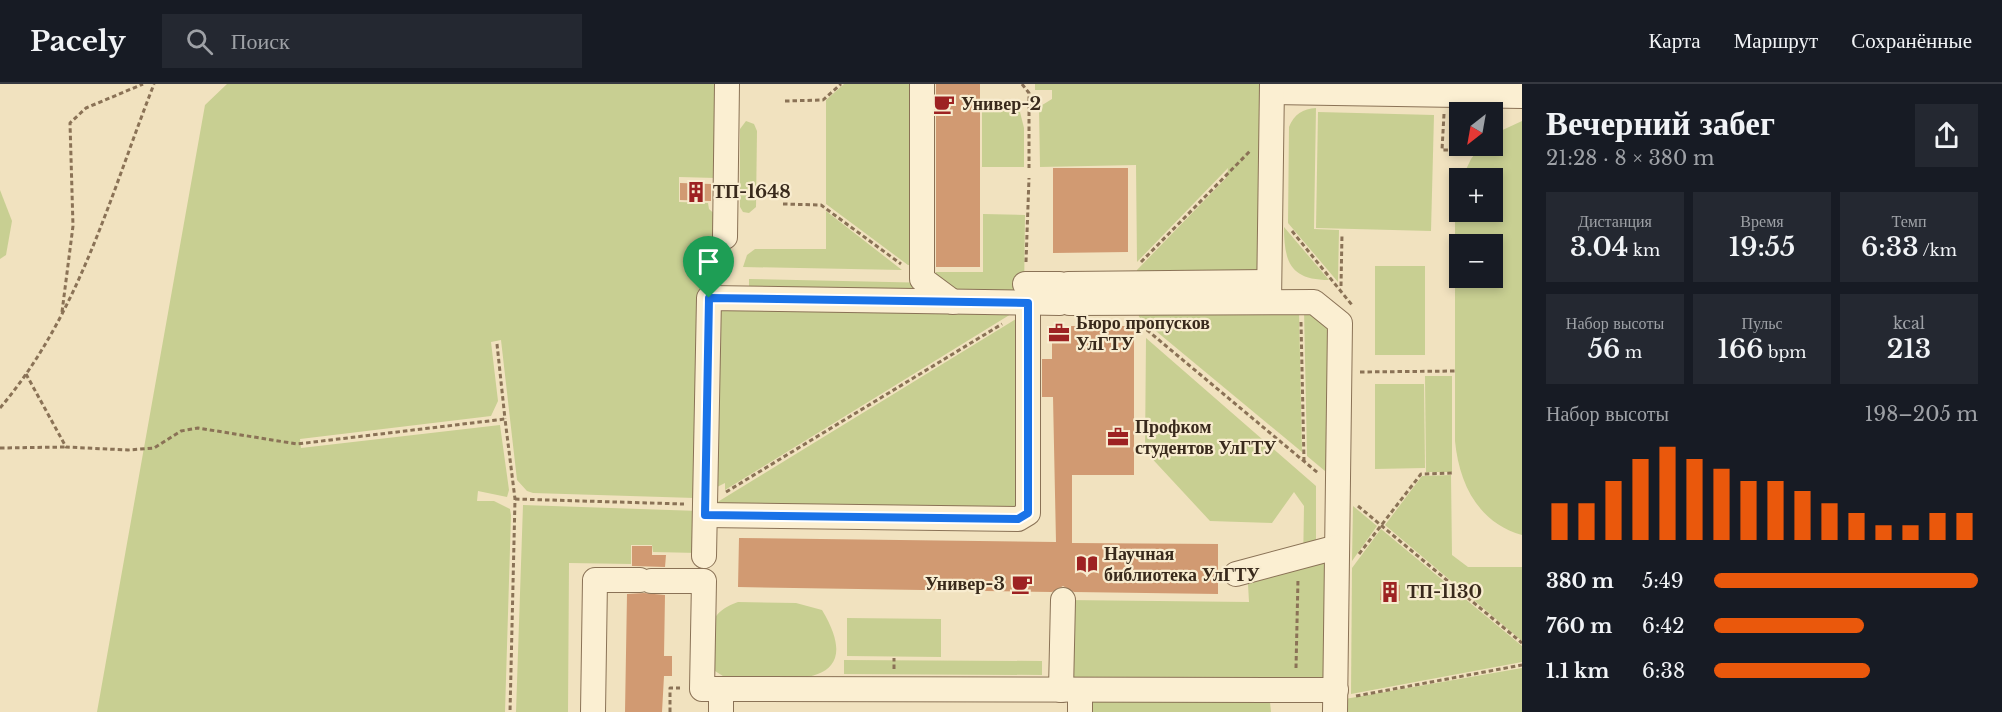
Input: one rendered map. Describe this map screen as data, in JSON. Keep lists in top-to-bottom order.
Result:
{
  "places": {
    "cafe": ["Универ-2", "Универ-3"],
    "building": ["ТП-1648", "ТП-1130"],
    "office": ["Бюро пропусков УлГТУ", "Профком студентов УлГТУ"],
    "library": ["Научная библиотека УлГТУ"]
  },
  "north": "bottom left",
  "page": {
    "header": "Pacely",
    "search": "Поиск",
    "nav": ["Карта", "Маршрут", "Сохранённые"],
    "heading": ["Вечерний забег", "21:28 · 8 × 380 m"],
    "map_buttons": ["+", "−"],
    "stats": [
      ["Дистанция", "3.04 km"],
      ["Время", "19:55"],
      ["Темп", "6:33 /km"],
      ["Набор высоты", "56 m"],
      ["Пульс", "166 bpm"],
      ["kcal", "213"]
    ],
    "chart": ["Набор высоты", "198–205 m"],
    "list": [
      {
        "name": "380 m",
        "note": "5:49"
      },
      {
        "name": "760 m",
        "note": "6:42"
      },
      {
        "name": "1.1 km",
        "note": "6:38"
      }
    ]
  }
}
